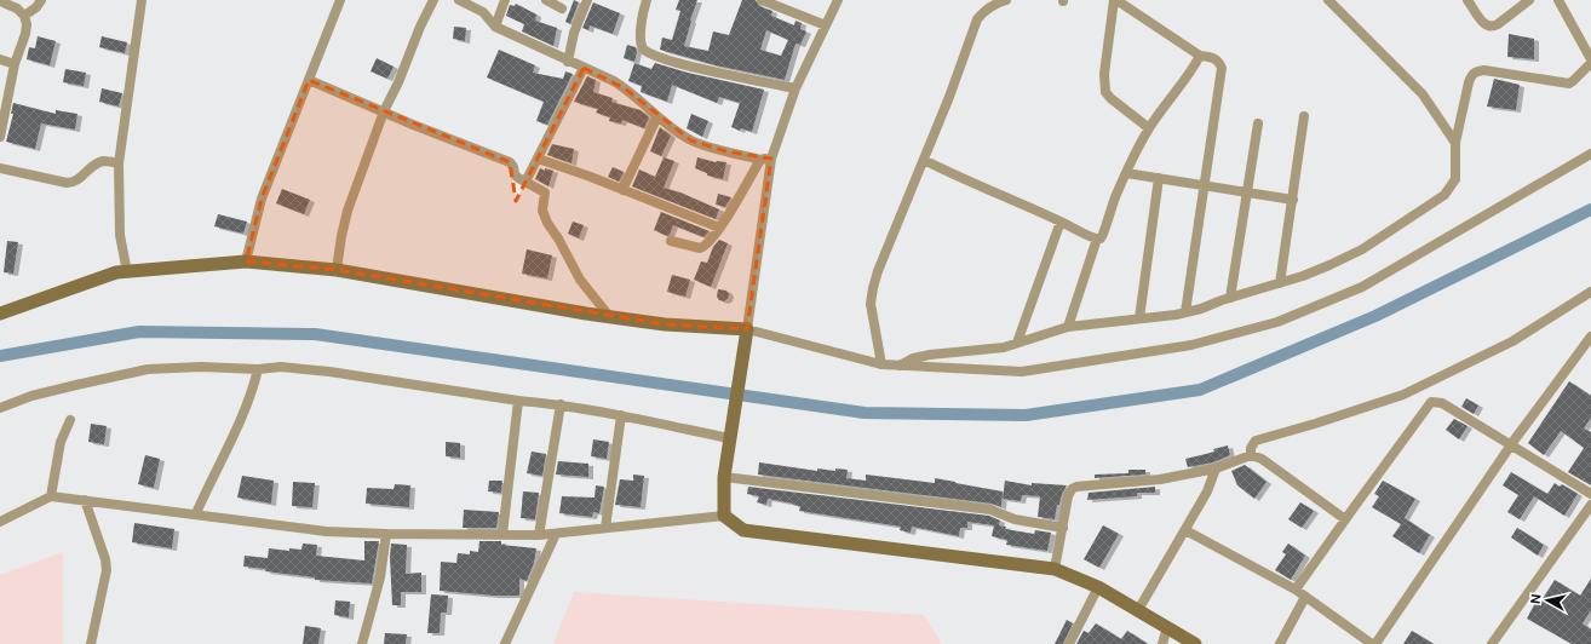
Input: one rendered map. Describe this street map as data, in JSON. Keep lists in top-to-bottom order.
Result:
{
  "north": "left"
}
